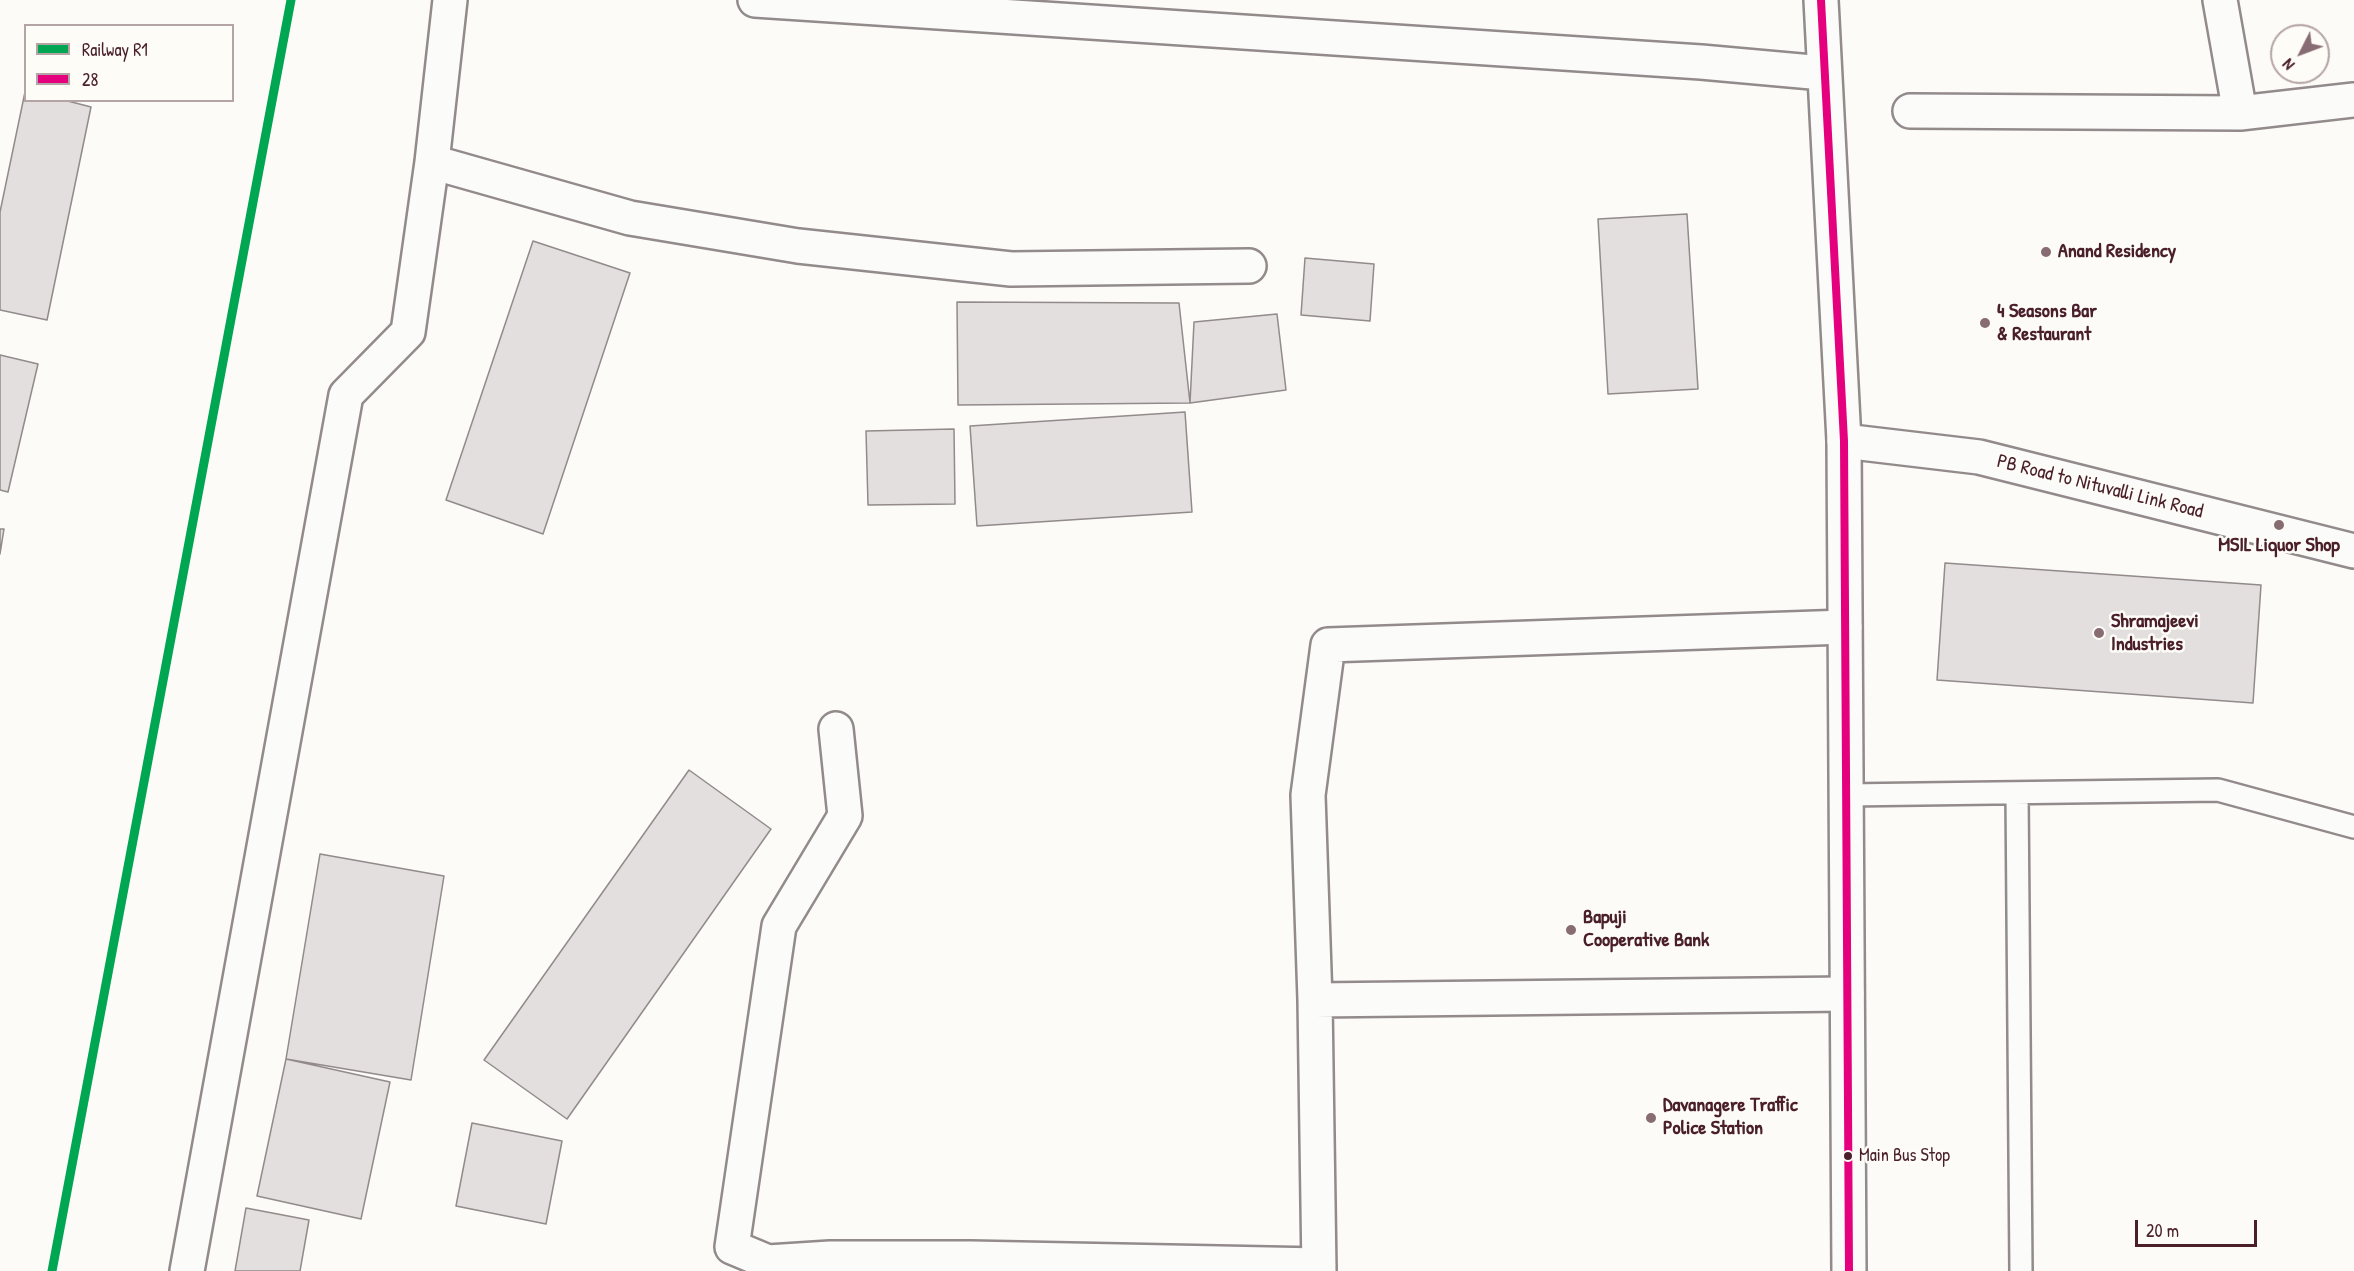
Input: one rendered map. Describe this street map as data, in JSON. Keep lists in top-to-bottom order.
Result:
{
  "streets": {
    "street": ["PB Road to Nituvalli Link Road"]
  },
  "places": [
    "Anand Residency",
    "4 Seasons Bar & Restaurant",
    "MSIL Liquor Shop",
    "Shramajeevi Industries",
    "Bapuji Cooperative Bank",
    "Davanagere Traffic Police Station",
    "Main Bus Stop"
  ],
  "lines": ["rail line R1", "transit line 28"],
  "legend": ["Railway R1", "28"],
  "scale_bar": "20 m",
  "north": "bottom left"
}
